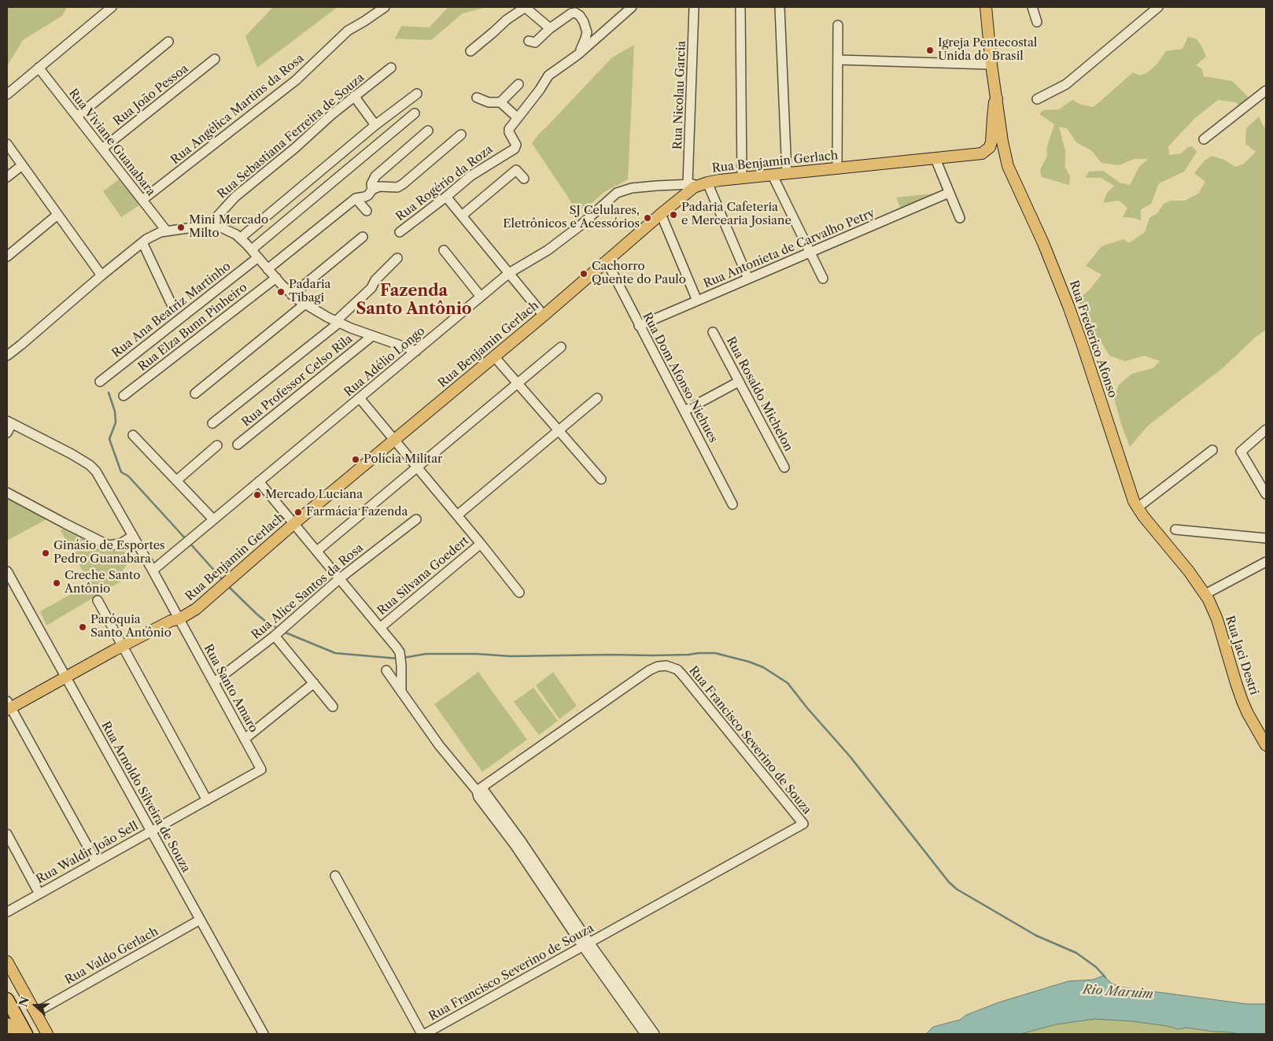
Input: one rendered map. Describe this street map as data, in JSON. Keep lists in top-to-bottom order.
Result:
{
  "streets": {
    "main road": ["Rua Benjamin Gerlach", "Rua Frederico Afonso", "Rua Jaci Destri"],
    "street": [
      "Rua João Pessoa",
      "Rua Nicolau Garcia",
      "Rua Angélica Martins da Rosa",
      "Rua Sebastiana Ferreira de Souza",
      "Rua Viviane Guanabara",
      "Rua Rogério da Roza",
      "Rua Antonieta de Carvalho Petry",
      "Rua Ana Beatriz Martinho",
      "Rua Elza Bunn Pinheiro",
      "Rua Adélio Longo",
      "Rua Dom Afonso Niehues",
      "Rua Professor Celso Rila",
      "Rua Rosaldo Michelon",
      "Rua Silvana Goedert",
      "Rua Alice Santos da Rosa",
      "Rua Santo Amaro",
      "Rua Francisco Severino de Souza",
      "Rua Arnoldo Silveira de Souza",
      "Rua Waldir João Sell",
      "Rua Valdo Gerlach"
    ]
  },
  "crossings": [
    ["Rua João Pessoa", "Rua Viviane Guanabara"],
    ["Rua Nicolau Garcia", "Rua Benjamin Gerlach"],
    ["Rua Nicolau Garcia", "Rua Adélio Longo"],
    ["Rua Angélica Martins da Rosa", "Rua Viviane Guanabara"],
    ["Rua Benjamin Gerlach", "Rua Frederico Afonso"],
    ["Rua Benjamin Gerlach", "Rua Adélio Longo"],
    ["Rua Benjamin Gerlach", "Rua Dom Afonso Niehues"],
    ["Rua Benjamin Gerlach", "Rua Santo Amaro"],
    ["Rua Benjamin Gerlach", "Rua Arnoldo Silveira de Souza"],
    ["Rua Antonieta de Carvalho Petry", "Rua Dom Afonso Niehues"],
    ["Rua Frederico Afonso", "Rua Jaci Destri"],
    ["Rua Adélio Longo", "Rua Santo Amaro"],
    ["Rua Alice Santos da Rosa", "Rua Santo Amaro"],
    ["Rua Santo Amaro", "Rua Waldir João Sell"],
    ["Rua Arnoldo Silveira de Souza", "Rua Waldir João Sell"],
    ["Rua Arnoldo Silveira de Souza", "Rua Valdo Gerlach"]
  ],
  "districts": ["Fazenda Santo Antônio"],
  "water": ["Rio Maruim"],
  "places": [
    "Igreja Pentecostal Unida do Brasil",
    "Padaria Cafeteria e Mercearia Josiane",
    "SJ Celulares, Eletrônicos e Acessórios",
    "Mini Mercado Milto",
    "Cachorro Quente do Paulo",
    "Padaria Tibagi",
    "Polícia Militar",
    "Mercado Luciana",
    "Farmácia Fazenda",
    "Ginásio de Esportes Pedro Guanabara",
    "Creche Santo Antônio",
    "Paróquia Santo Antônio"
  ],
  "north": "left"
}
